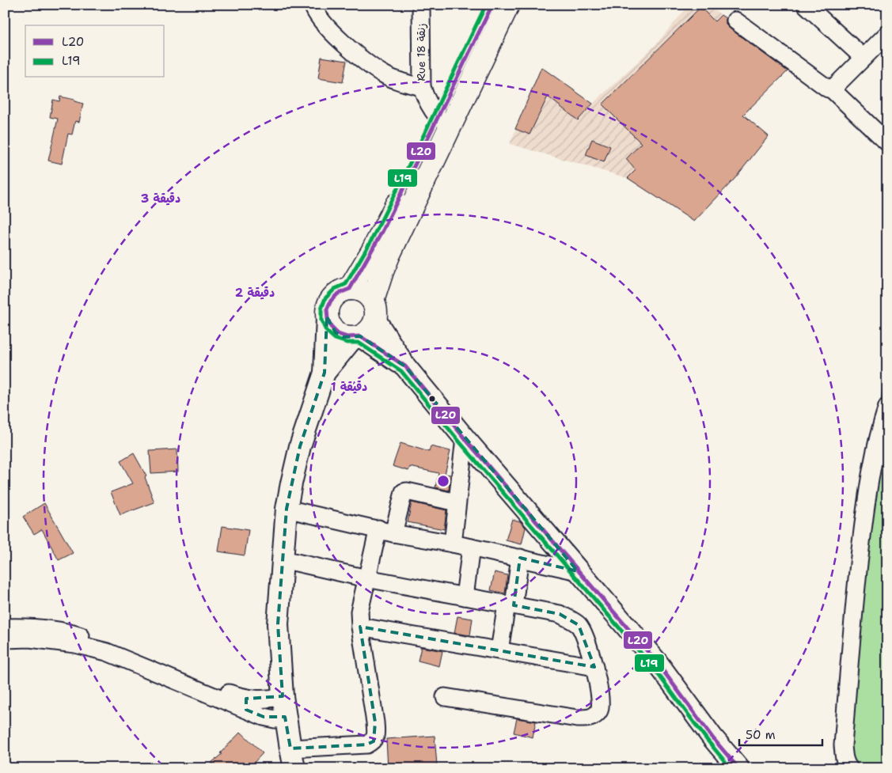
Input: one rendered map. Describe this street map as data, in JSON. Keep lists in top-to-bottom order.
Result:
{
  "streets": {
    "street": ["Rue 18 زنقة"]
  },
  "lines": ["transit line L20", "transit line L19"],
  "legend": ["L20", "L19"],
  "scale_bar": "50 m",
  "rings": ["3 دقيقة", "2 دقيقة", "1 دقيقة"]
}
